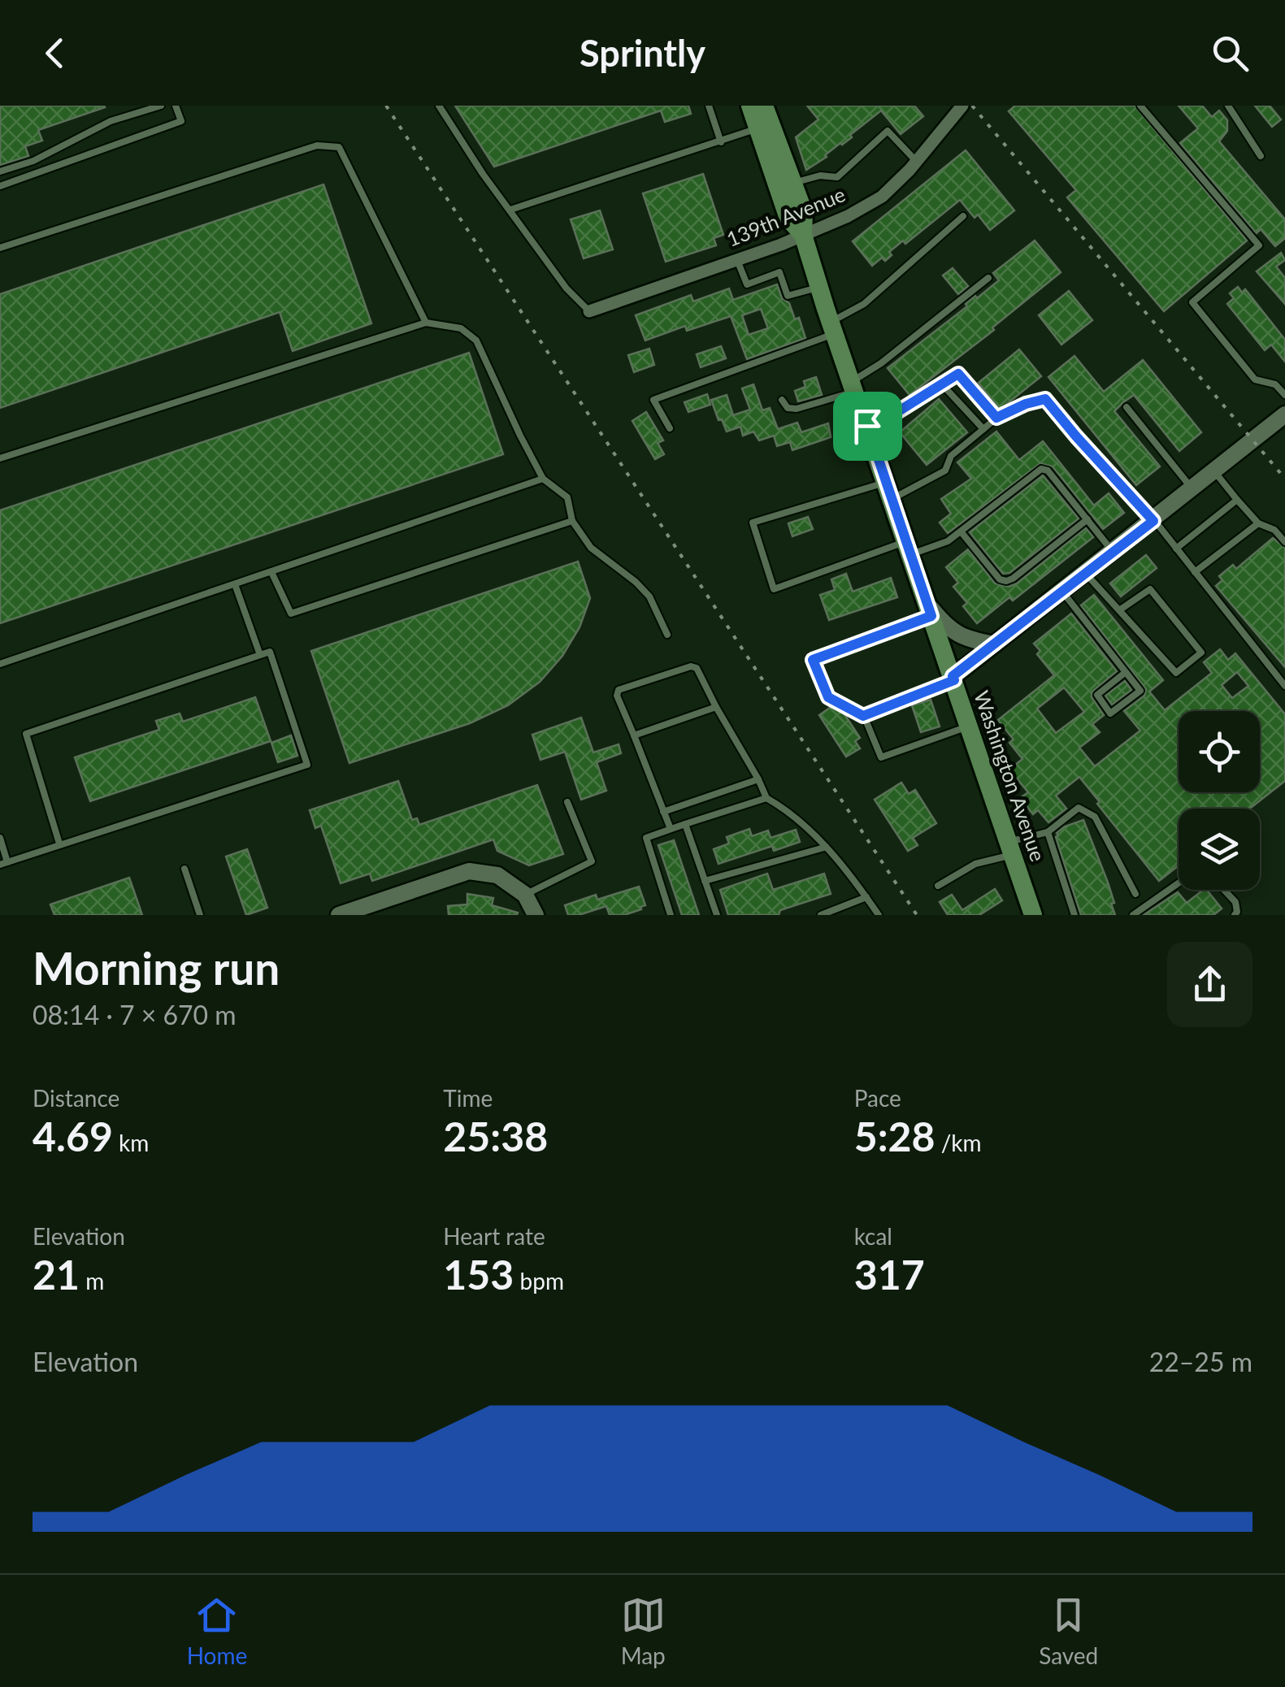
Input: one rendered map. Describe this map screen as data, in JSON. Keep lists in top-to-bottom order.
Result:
{
  "streets": {
    "main road": ["Washington Avenue"],
    "street": ["139th Avenue"]
  },
  "crossings": [
    ["139th Avenue", "Washington Avenue"]
  ],
  "page": {
    "header": "Sprintly",
    "heading": ["Morning run", "08:14 · 7 × 670 m"],
    "stats": [
      ["Distance", "4.69 km"],
      ["Time", "25:38"],
      ["Pace", "5:28 /km"],
      ["Elevation", "21 m"],
      ["Heart rate", "153 bpm"],
      ["kcal", "317"]
    ],
    "chart": ["Elevation", "22–25 m"],
    "tabs": ["Home", "Map", "Saved"]
  }
}
